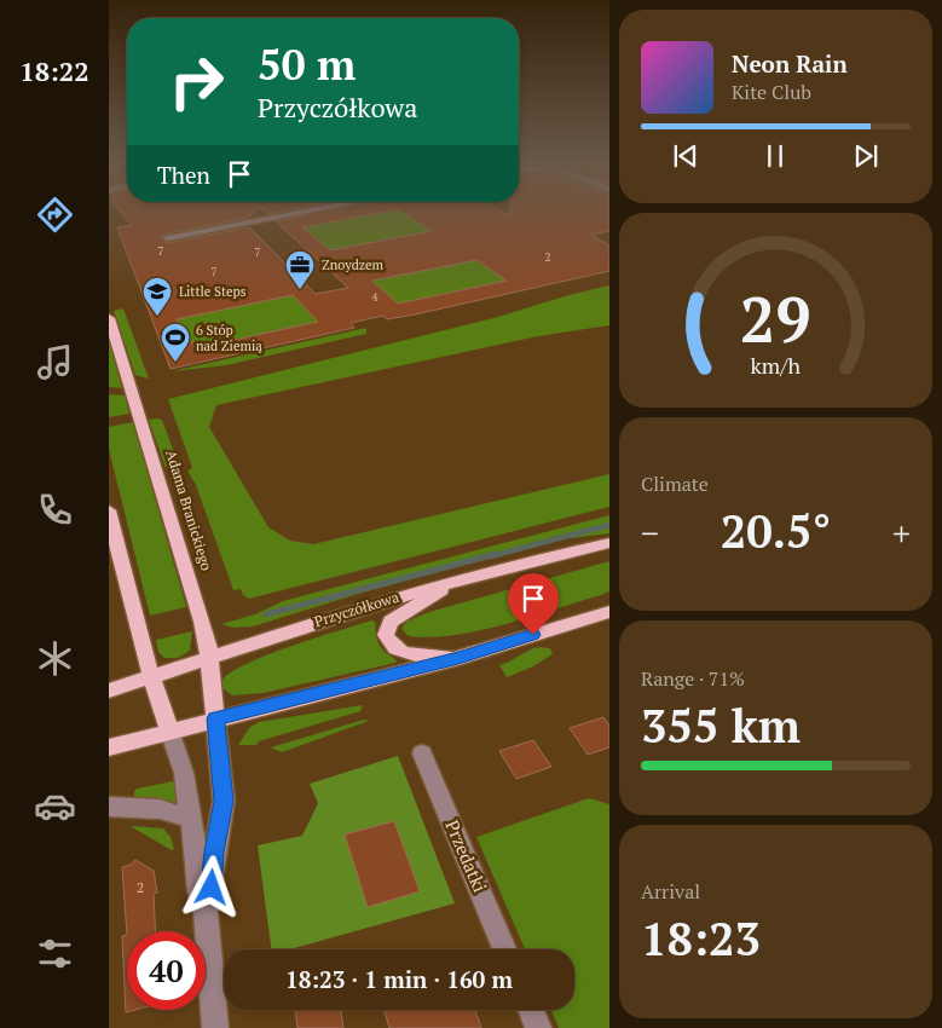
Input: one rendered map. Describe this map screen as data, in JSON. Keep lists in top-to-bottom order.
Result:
{
  "streets": {
    "main road": ["Adama Branickiego", "Przyczółkowa"],
    "street": ["Przedatki"]
  },
  "crossings": [
    ["Adama Branickiego", "Przyczółkowa"]
  ],
  "places": {
    "office": ["Znoydzem"],
    "school or university": ["Little Steps"],
    "sports": ["6 Stóp nad Ziemią"]
  },
  "house_numbers": [
    "7",
    "7",
    "2",
    "7",
    "4",
    "2"
  ],
  "page": {
    "tabs": "18:22",
    "turn": ["50 m", "Przyczółkowa"],
    "song": ["Neon Rain", "Kite Club"],
    "then": "Then",
    "tile": [
      "Climate",
      ["Range · 71%", "355 km"],
      ["Arrival", "18:23"]
    ],
    "heat": ["−", "20.5°", "+"],
    "limit": "40",
    "trip": "18:23 · 1 min · 160 m",
    "gauge": ["29", "km/h"]
  }
}
